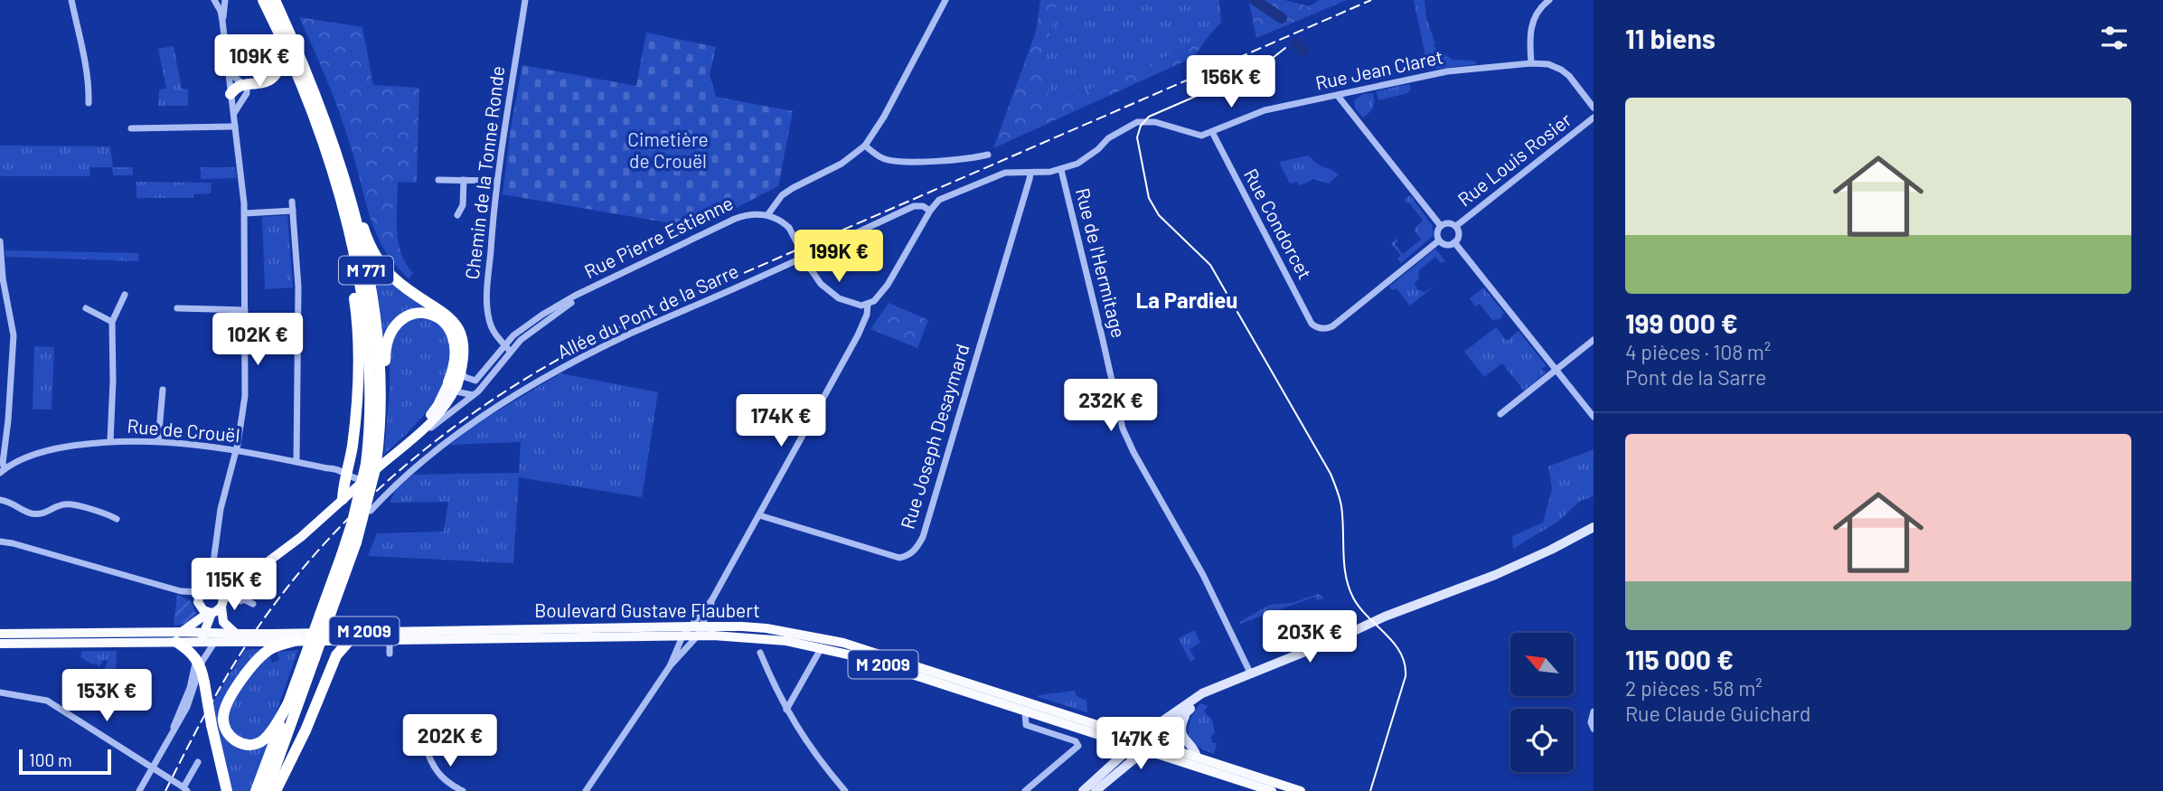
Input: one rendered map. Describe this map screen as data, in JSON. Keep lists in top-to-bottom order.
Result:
{
  "streets": {
    "highway": ["M 771"],
    "main road": ["Rue Pierre Estienne", "Boulevard Gustave Flaubert", "M 2009"],
    "street": [
      "Rue Jean Claret",
      "Rue Louis Rosier",
      "Chemin de la Tonne Ronde",
      "Rue Condorcet",
      "Rue de l'Hermitage",
      "Allée du Pont de la Sarre",
      "Rue de Crouël",
      "Rue Joseph Desaymard"
    ]
  },
  "crossings": [
    ["Rue Jean Claret", "Rue Condorcet"],
    ["Rue Jean Claret", "Rue de l'Hermitage"],
    ["Rue Louis Rosier", "Rue Condorcet"],
    ["Chemin de la Tonne Ronde", "Rue Pierre Estienne"],
    ["Rue Pierre Estienne", "Rue de Crouël"],
    ["Rue Pierre Estienne", "M 2009"],
    ["Boulevard Gustave Flaubert", "M 2009"]
  ],
  "districts": ["La Pardieu"],
  "parks": ["Cimetière de Crouël"],
  "scale_bar": "100 m",
  "north": "top left",
  "page": {
    "heading": "11 biens",
    "price": [
      "109K €",
      "156K €",
      "199K €",
      "102K €",
      "232K €",
      "174K €",
      "115K €",
      "203K €",
      "153K €",
      "202K €",
      "147K €"
    ],
    "list": [
      {
        "name": "199 000 €",
        "note": "4 pièces · 108 m² · Pont de la Sarre"
      },
      {
        "name": "115 000 €",
        "note": "2 pièces · 58 m² · Rue Claude Guichard"
      }
    ],
    "scale": "100 m"
  }
}
